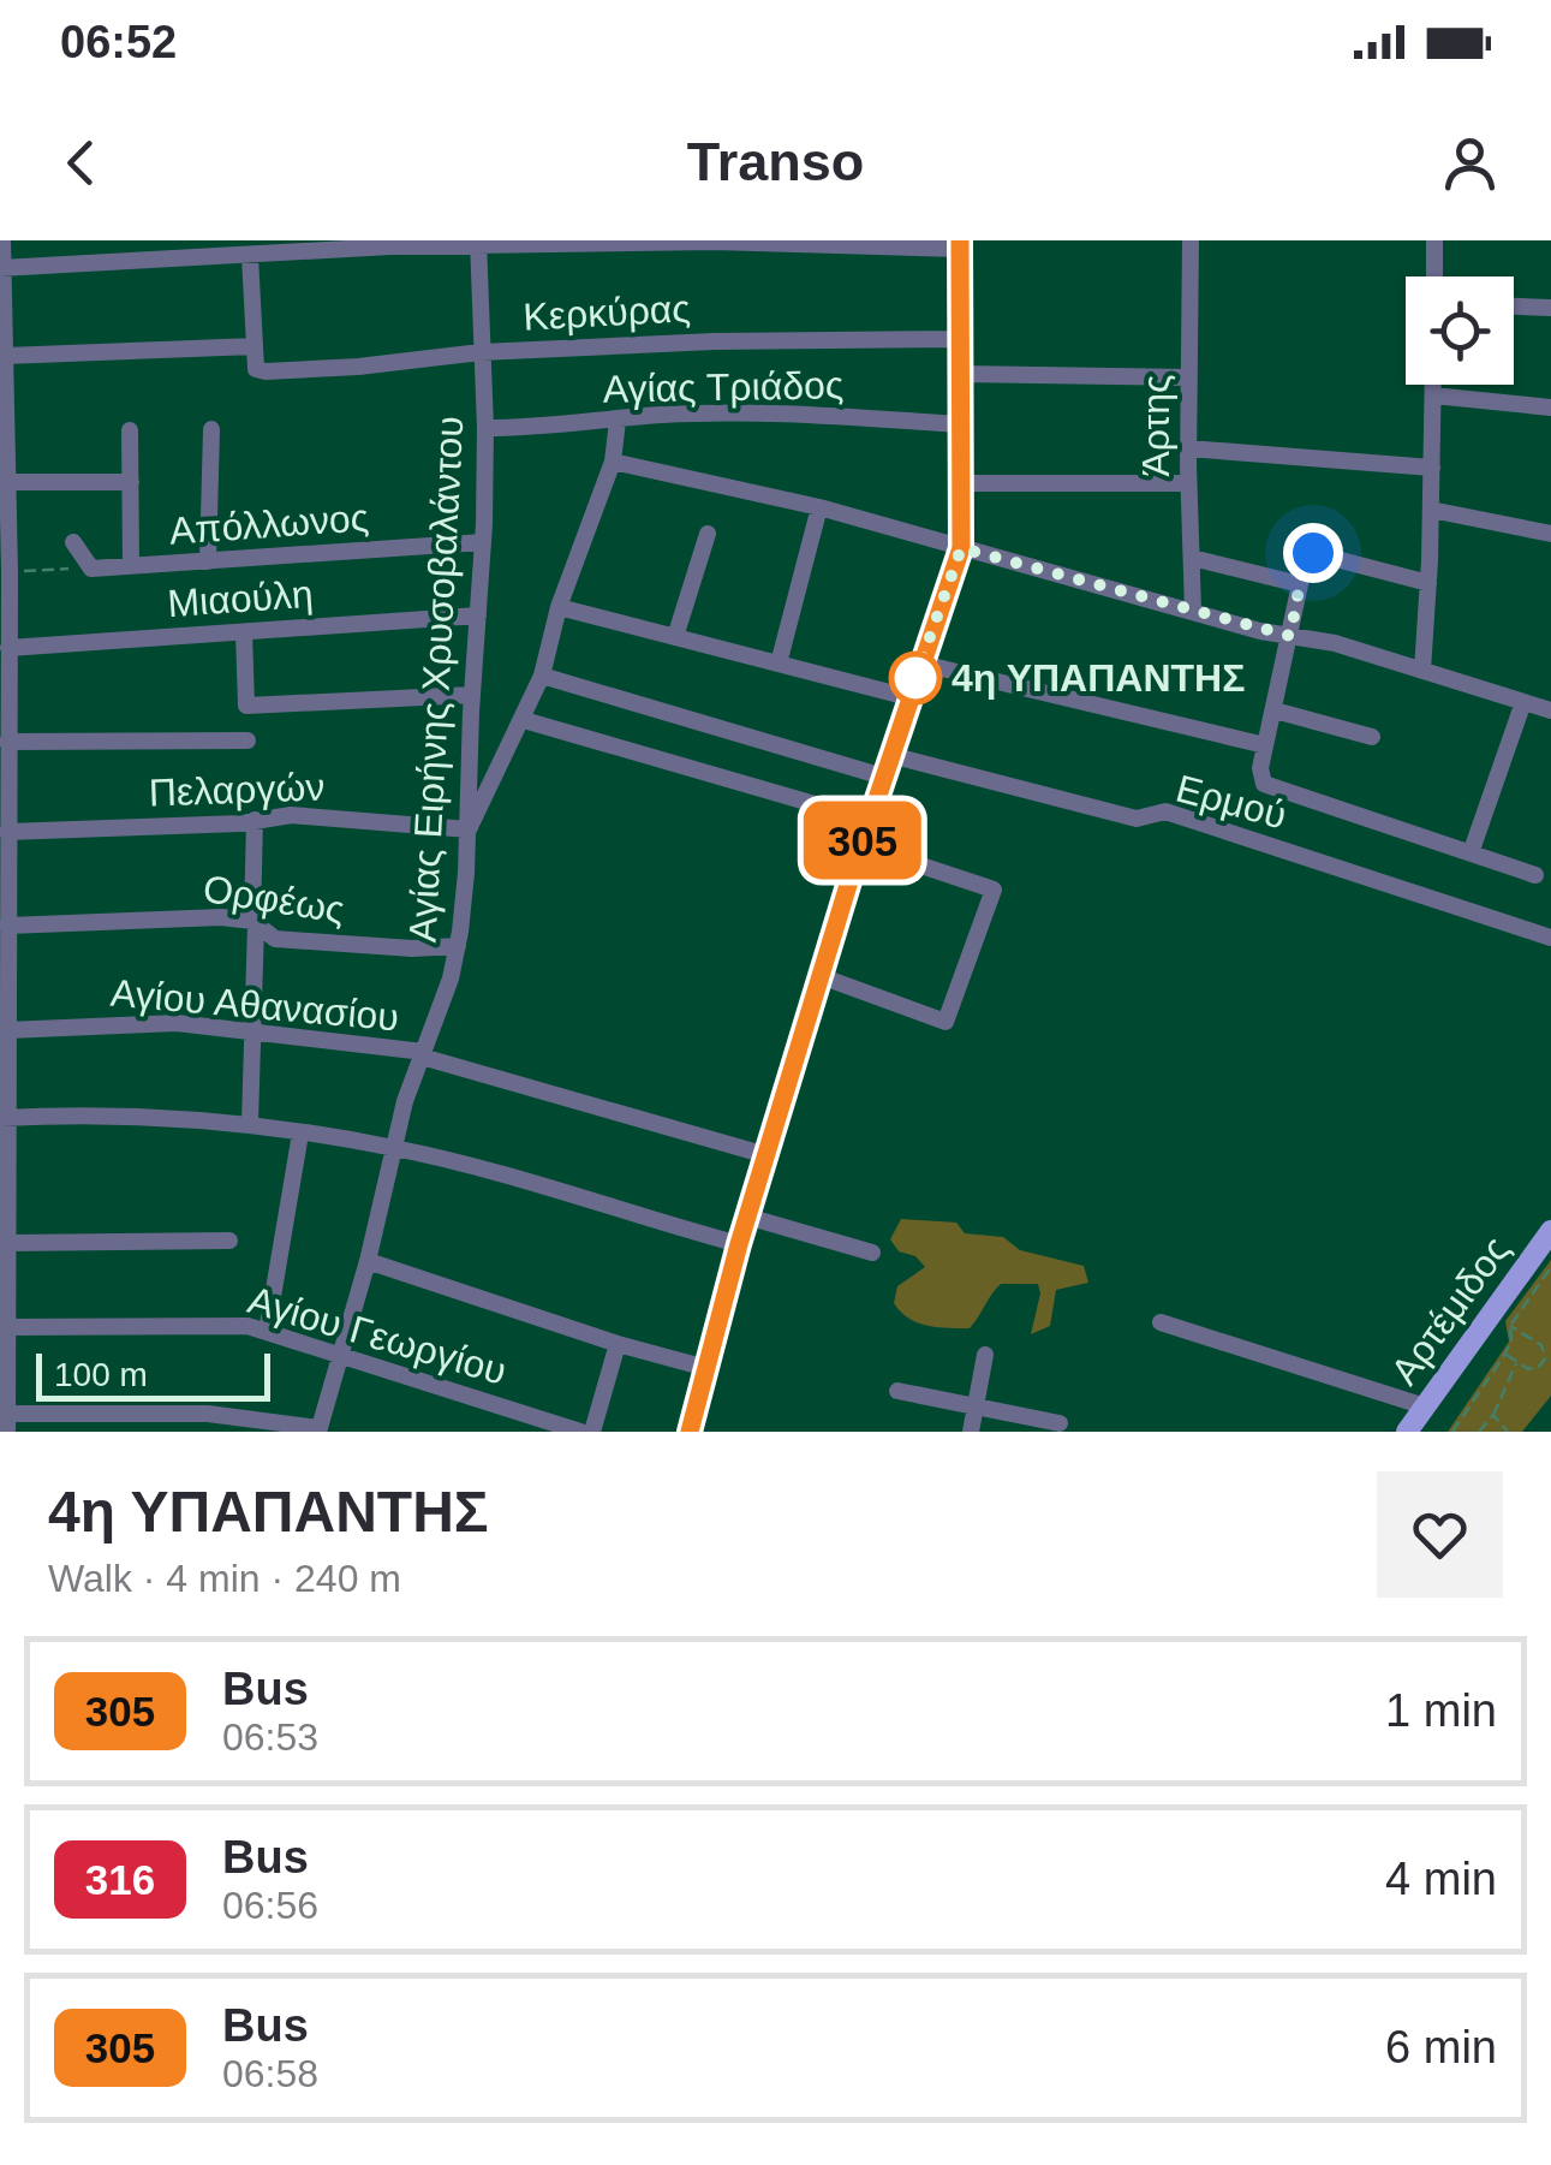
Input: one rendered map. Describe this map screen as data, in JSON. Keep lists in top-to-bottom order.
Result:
{
  "streets": {
    "main road": ["Αρτέμιδος"],
    "street": [
      "Κερκύρας",
      "Αγίας Τριάδος",
      "Άρτης",
      "Απόλλωνος",
      "Μιαούλη",
      "Αγίας Ειρήνης Χρυσοβαλάντου",
      "Πελαργών",
      "Ερμού",
      "Ορφέως",
      "Αγίου Αθανασίου",
      "Αγίου Γεωργίου"
    ]
  },
  "crossings": [
    ["Κερκύρας", "Αγίας Ειρήνης Χρυσοβαλάντου"],
    ["Αγίας Τριάδος", "Αγίας Ειρήνης Χρυσοβαλάντου"],
    ["Απόλλωνος", "Αγίας Ειρήνης Χρυσοβαλάντου"],
    ["Μιαούλη", "Αγίας Ειρήνης Χρυσοβαλάντου"],
    ["Αγίας Ειρήνης Χρυσοβαλάντου", "Πελαργών"],
    ["Αγίας Ειρήνης Χρυσοβαλάντου", "Ορφέως"],
    ["Αγίας Ειρήνης Χρυσοβαλάντου", "Αγίου Αθανασίου"],
    ["Αγίας Ειρήνης Χρυσοβαλάντου", "Αγίου Γεωργίου"]
  ],
  "places": ["4η ΥΠΑΠΑΝΤΗΣ"],
  "lines": ["bus line 305"],
  "scale_bar": "100 m",
  "page": {
    "status": "06:52",
    "header": "Transo",
    "on_map": "305",
    "scale": "100 m",
    "heading": ["4η ΥΠΑΠΑΝΤΗΣ", "Walk · 4 min · 240 m"],
    "list": [
      {
        "mark": "305",
        "name": "Bus",
        "note": "06:53",
        "value": "1 min"
      },
      {
        "mark": "316",
        "name": "Bus",
        "note": "06:56",
        "value": "4 min"
      },
      {
        "mark": "305",
        "name": "Bus",
        "note": "06:58",
        "value": "6 min"
      }
    ]
  }
}
